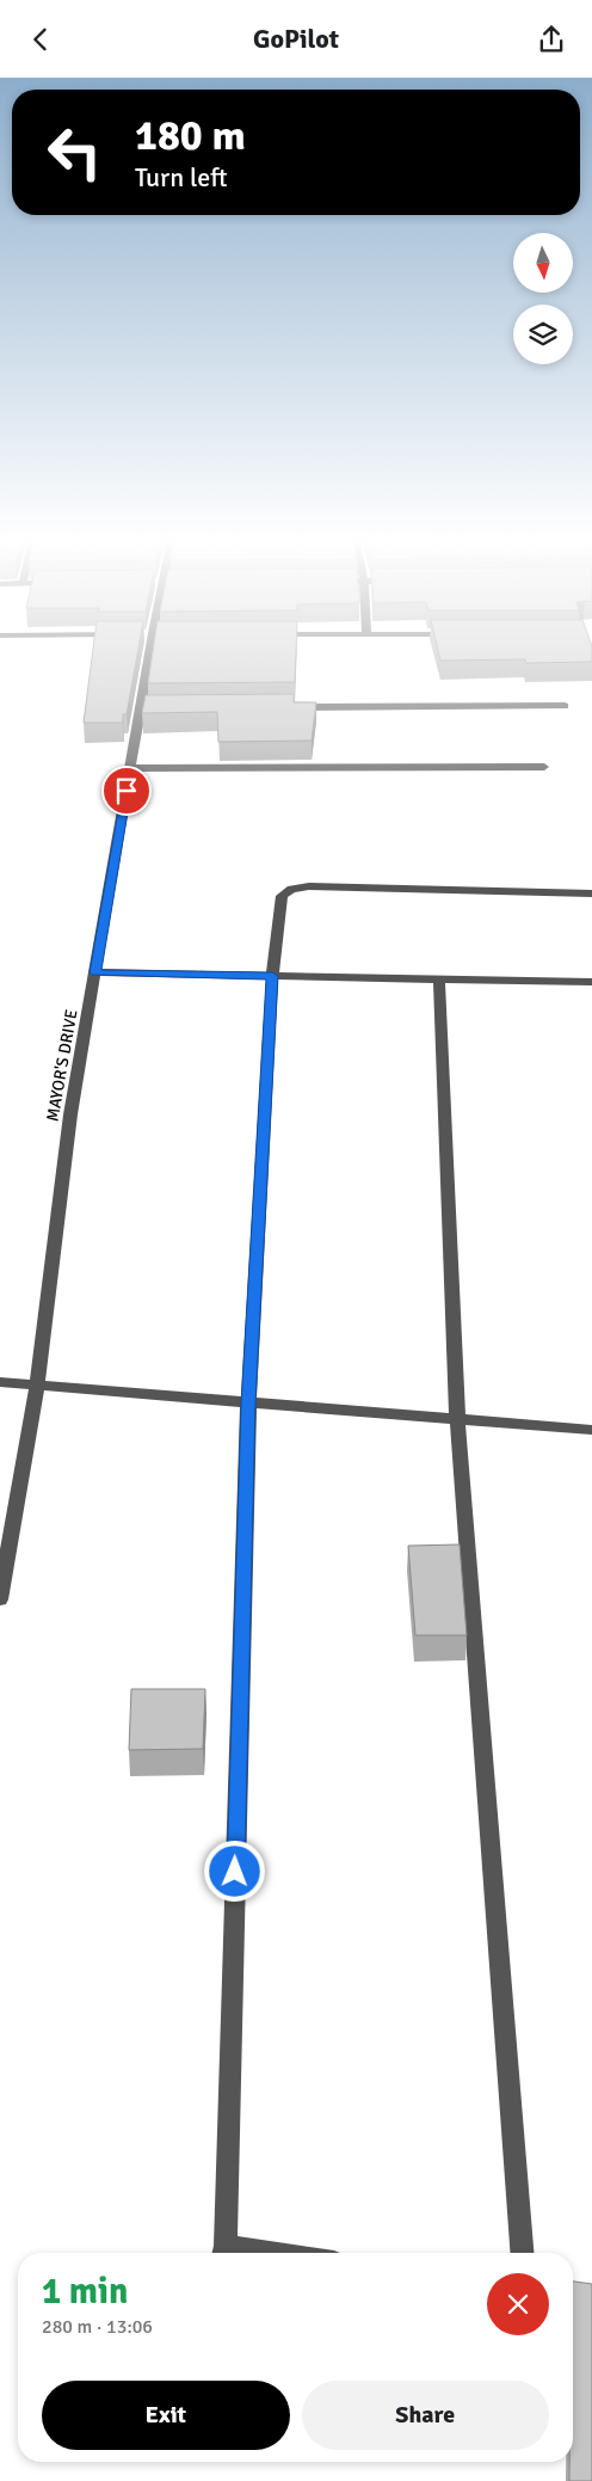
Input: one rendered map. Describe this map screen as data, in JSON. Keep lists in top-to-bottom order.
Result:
{
  "streets": {
    "street": ["MAYOR'S DRIVE"]
  },
  "north": "bottom",
  "page": {
    "header": "GoPilot",
    "turn": ["180 m", "Turn left"],
    "heading": ["1 min", "280 m · 13:06"],
    "buttons": ["Exit", "Share"]
  }
}
